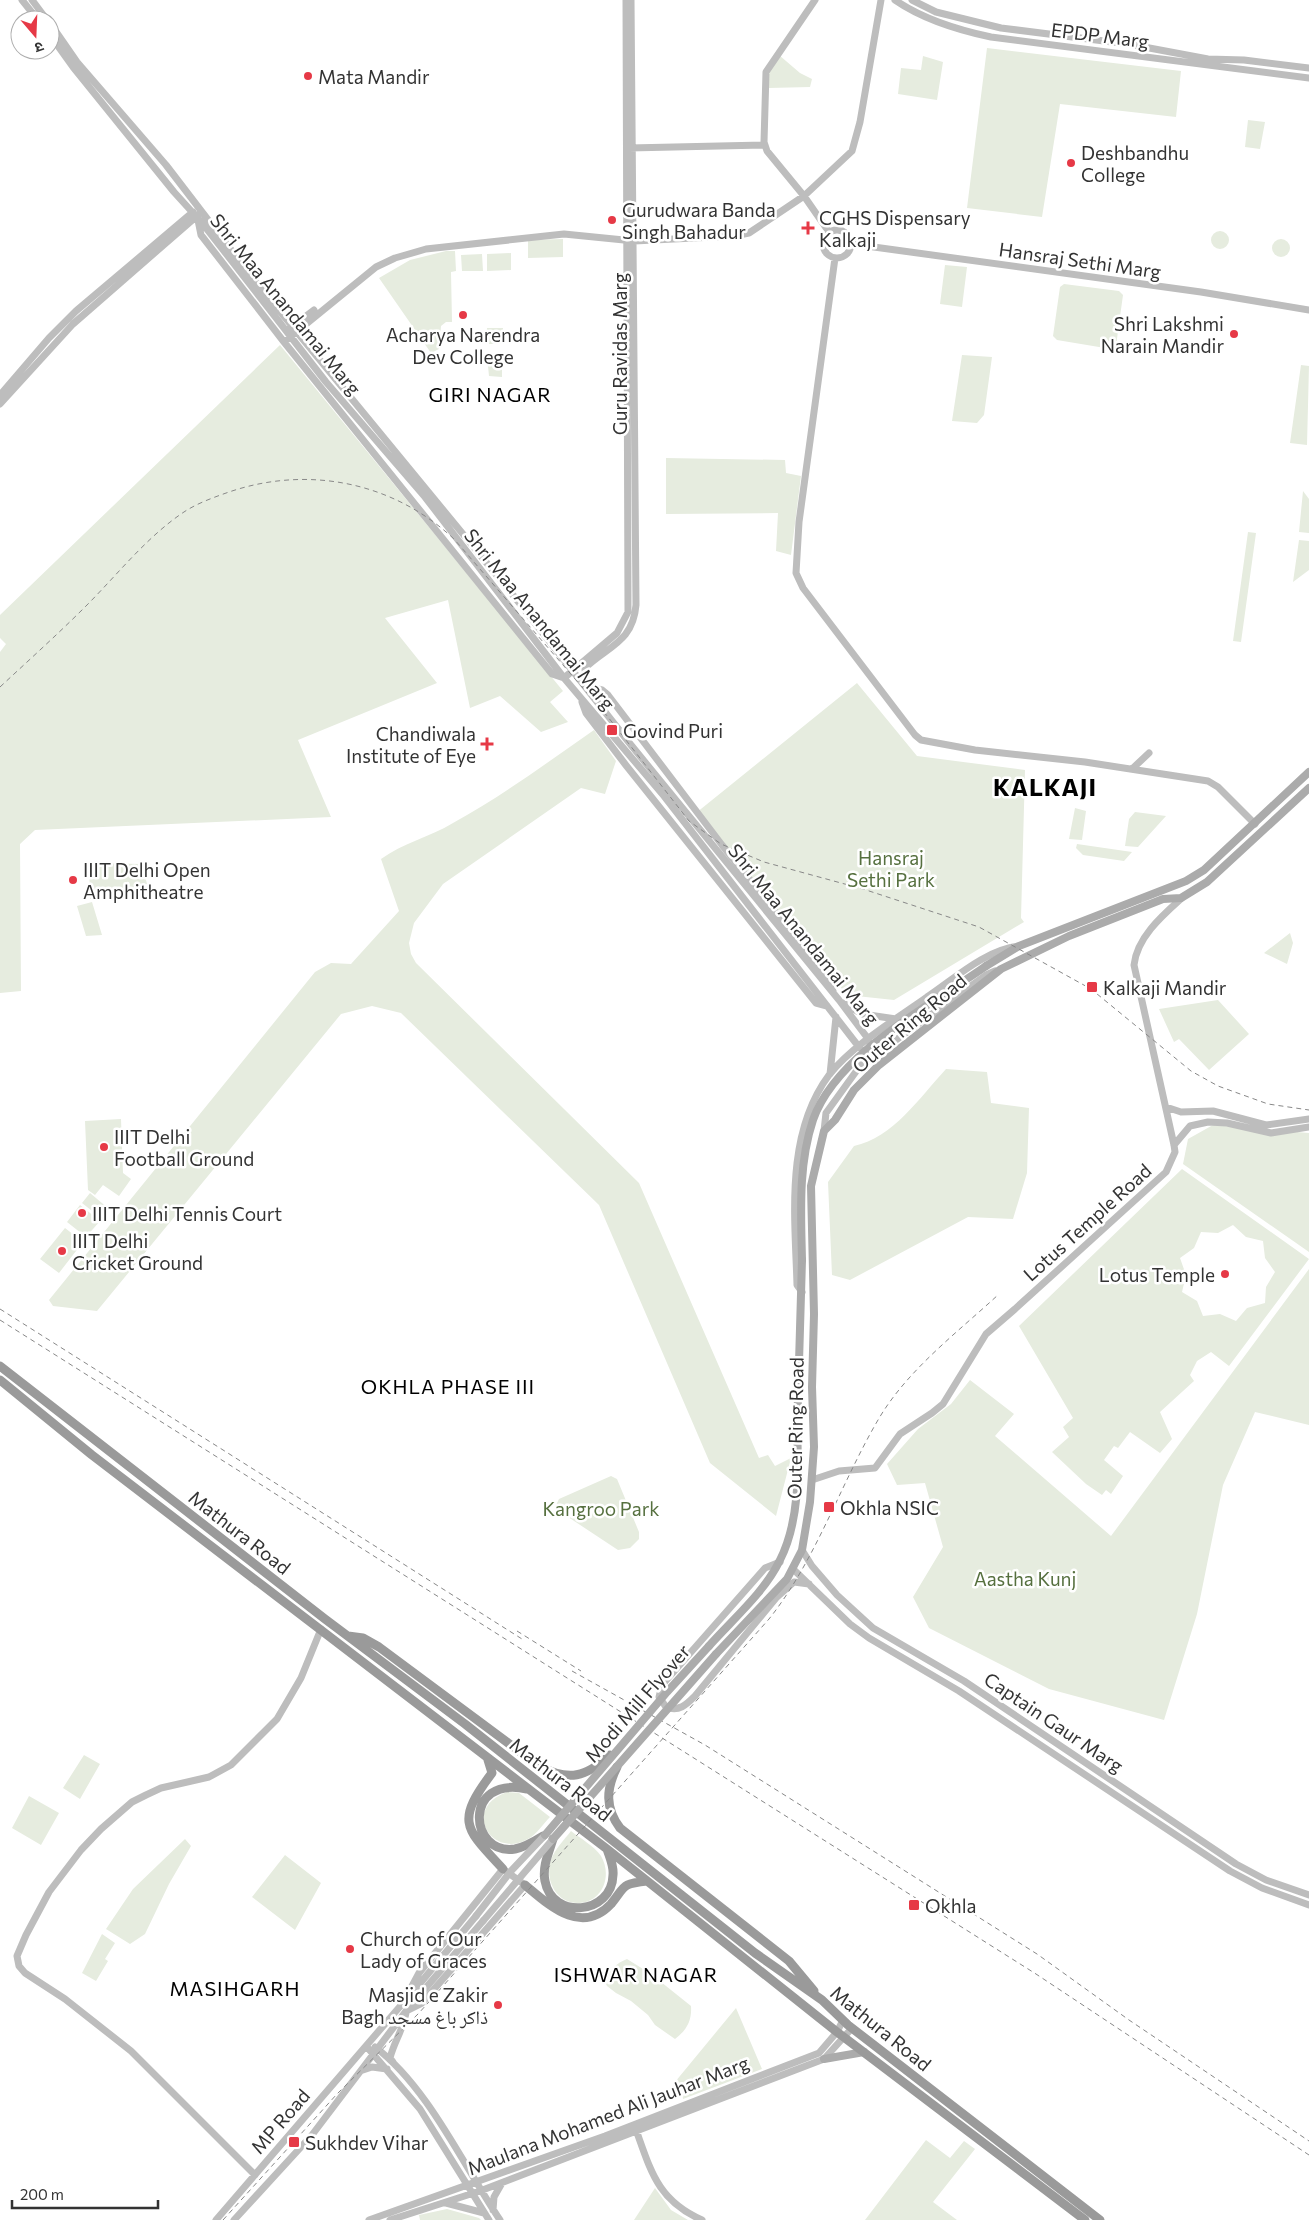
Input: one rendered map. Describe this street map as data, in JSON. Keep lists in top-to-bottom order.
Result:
{
  "streets": {
    "highway": ["Mathura Road"],
    "main road": [
      "EPDP Marg",
      "Hansraj Sethi Marg",
      "Shri Maa Anandamai Marg",
      "Guru Ravidas Marg",
      "Outer Ring Road",
      "Lotus Temple Road",
      "Modi Mill Flyover",
      "Captain Gaur Marg",
      "Maulana Mohamed Ali Jauhar Marg",
      "MP Road"
    ]
  },
  "crossings": [
    ["Shri Maa Anandamai Marg", "Guru Ravidas Marg"],
    ["Outer Ring Road", "Lotus Temple Road"],
    ["Outer Ring Road", "Modi Mill Flyover"],
    ["Outer Ring Road", "Captain Gaur Marg"],
    ["Mathura Road", "Maulana Mohamed Ali Jauhar Marg"],
    ["Modi Mill Flyover", "MP Road"]
  ],
  "districts": [
    "GIRI NAGAR",
    "KALKAJI",
    "OKHLA PHASE III",
    "ISHWAR NAGAR",
    "MASIHGARH"
  ],
  "parks": ["Hansraj Sethi Park", "Kangroo Park", "Aastha Kunj"],
  "places": {
    "other": [
      "Mata Mandir",
      "Deshbandhu College",
      "Gurudwara Banda Singh Bahadur",
      "Acharya Narendra Dev College",
      "Shri Lakshmi Narain Mandir",
      "IIIT Delhi Open Amphitheatre",
      "IIIT Delhi Football Ground",
      "IIIT Delhi Tennis Court",
      "IIIT Delhi Cricket Ground",
      "Lotus Temple",
      "Church of Our Lady of Graces",
      "Masjid e Zakir Bagh ذاکر باغ مسجد"
    ],
    "health": ["CGHS Dispensary Kalkaji", "Chandiwala Institute of Eye"],
    "transit": [
      "Govind Puri",
      "Kalkaji Mandir",
      "Okhla NSIC",
      "Okhla",
      "Sukhdev Vihar"
    ]
  },
  "scale_bar": "200 m",
  "north": "bottom"
}
